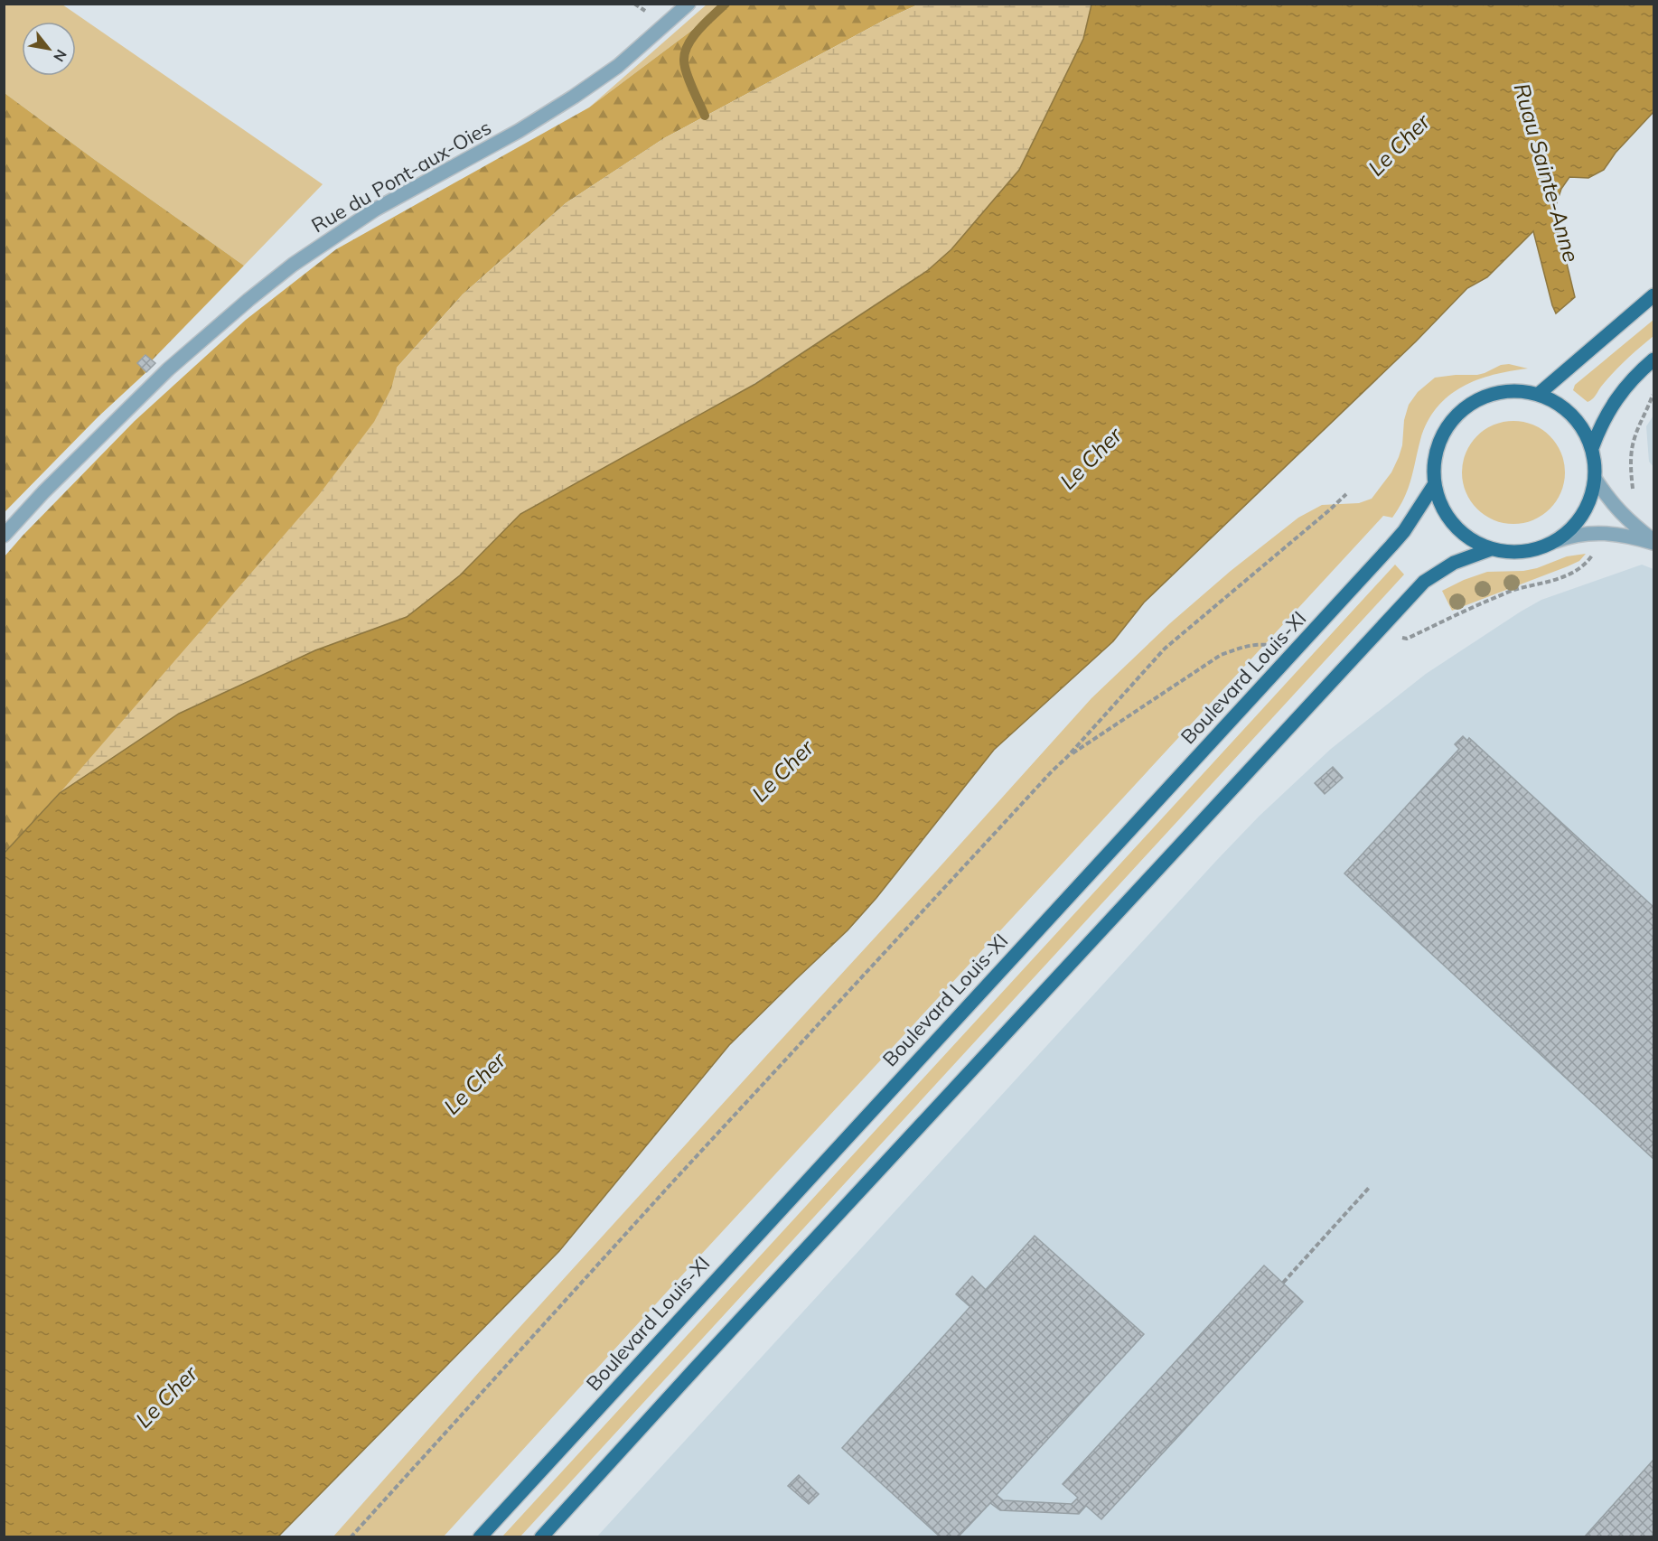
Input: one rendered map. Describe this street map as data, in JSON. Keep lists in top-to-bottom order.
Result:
{
  "streets": {
    "main road": ["Boulevard Louis-XI"],
    "street": ["Rue du Pont-aux-Oies"]
  },
  "water": ["Le Cher", "Ruau Sainte-Anne"],
  "north": "bottom right"
}
